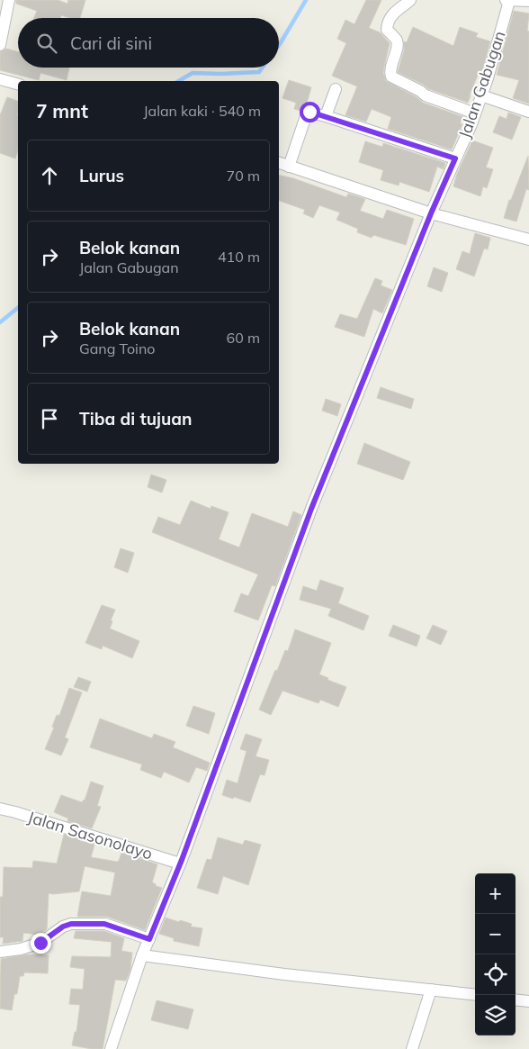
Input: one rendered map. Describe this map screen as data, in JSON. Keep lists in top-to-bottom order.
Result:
{
  "streets": {
    "street": ["Jalan Gabugan", "Jalan Sasonolayo"]
  },
  "crossings": [
    ["Jalan Gabugan", "Jalan Sasonolayo"]
  ],
  "page": {
    "search": "Cari di sini",
    "heading": ["7 mnt", "Jalan kaki · 540 m"],
    "list": [
      ["Lurus", "70 m"],
      ["Belok kanan", "Jalan Gabugan", "410 m"],
      ["Belok kanan", "Gang Toino", "60 m"],
      "Tiba di tujuan"
    ],
    "map_buttons": ["+", "−"]
  }
}
